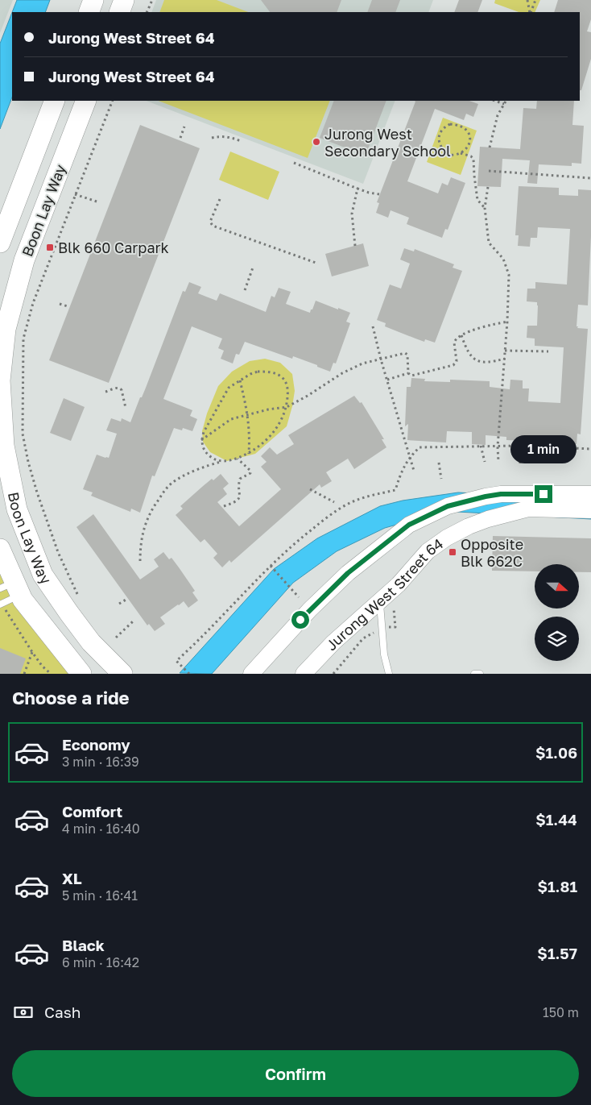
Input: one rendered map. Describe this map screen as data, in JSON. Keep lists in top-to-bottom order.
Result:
{
  "streets": {
    "main road": ["Boon Lay Way"],
    "street": ["Jurong West Street 64"]
  },
  "places": {
    "other": ["Jurong West Secondary School"],
    "transit": ["Blk 660 Carpark", "Opposite Blk 662C"]
  },
  "north": "right",
  "page": {
    "banner": ["Jurong West Street 64", "Jurong West Street 64"],
    "bubble": "1 min",
    "heading": "Choose a ride",
    "list": [
      {
        "name": "Economy",
        "note": "3 min · 16:39",
        "value": "$1.06"
      },
      {
        "name": "Comfort",
        "note": "4 min · 16:40",
        "value": "$1.44"
      },
      {
        "name": "XL",
        "note": "5 min · 16:41",
        "value": "$1.81"
      },
      {
        "name": "Black",
        "note": "6 min · 16:42",
        "value": "$1.57"
      }
    ],
    "pay": ["Cash", "150 m"],
    "buttons": "Confirm"
  }
}
